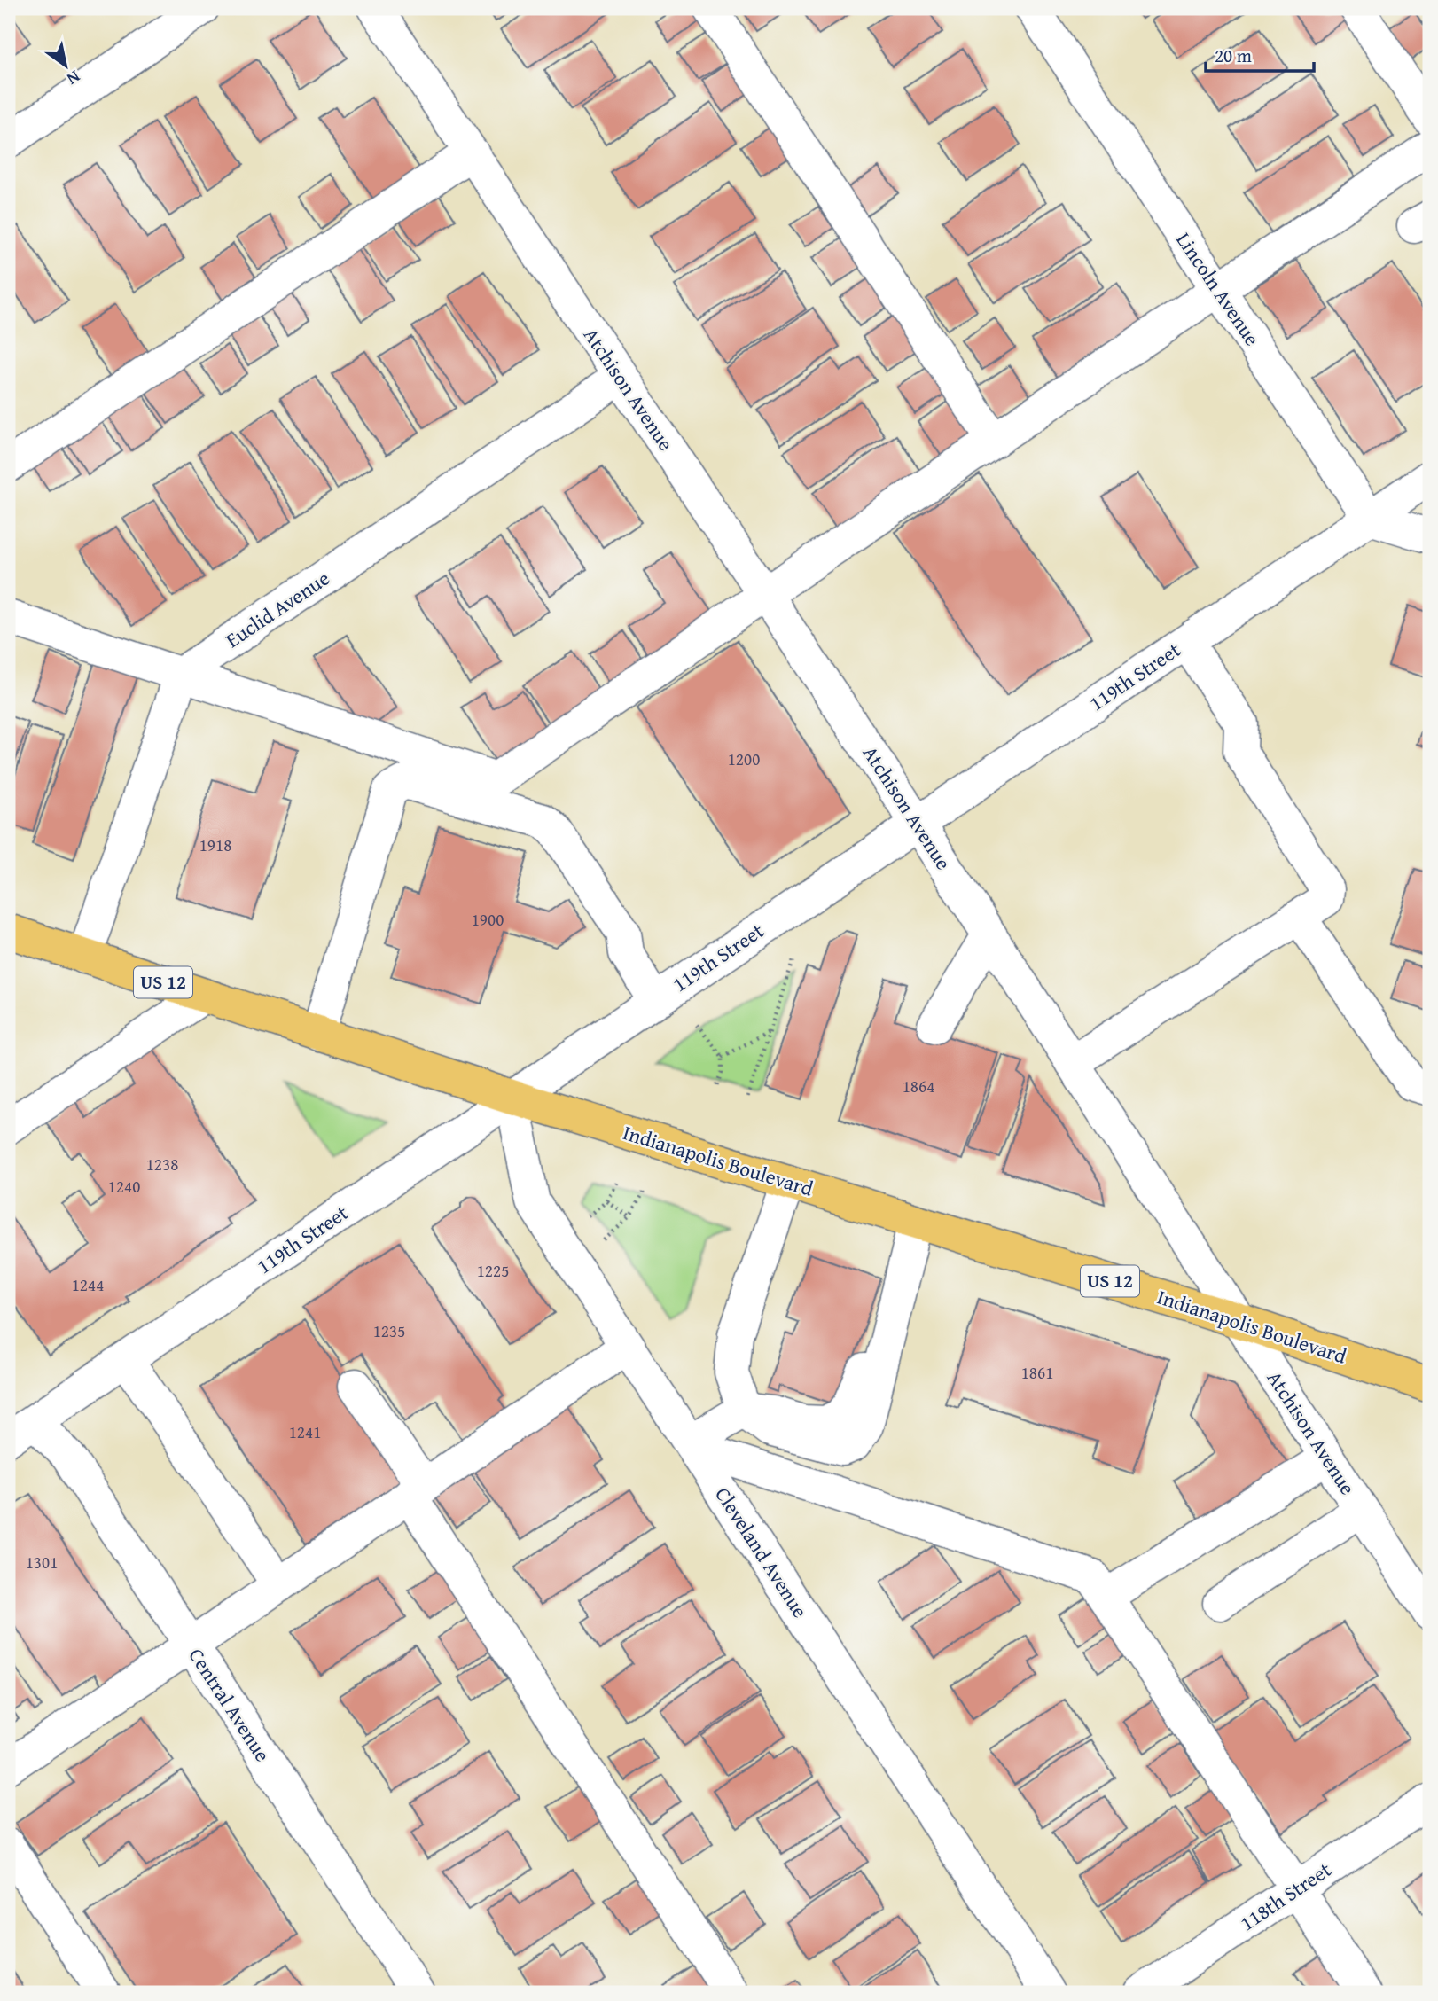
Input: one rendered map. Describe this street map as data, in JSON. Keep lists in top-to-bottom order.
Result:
{
  "streets": {
    "main road": ["US 12", "Indianapolis Boulevard"],
    "street": [
      "Lincoln Avenue",
      "Atchison Avenue",
      "Euclid Avenue",
      "119th Street",
      "Cleveland Avenue",
      "Central Avenue",
      "118th Street"
    ]
  },
  "crossings": [
    ["Lincoln Avenue", "119th Street"],
    ["Atchison Avenue", "Euclid Avenue"],
    ["Atchison Avenue", "119th Street"],
    ["Atchison Avenue", "Indianapolis Boulevard"],
    ["119th Street", "Indianapolis Boulevard"],
    ["119th Street", "Cleveland Avenue"],
    ["119th Street", "Central Avenue"],
    ["Indianapolis Boulevard", "Cleveland Avenue"]
  ],
  "house_numbers": [
    "1200",
    "1918",
    "1900",
    "1864",
    "1238",
    "1240",
    "1225",
    "1244",
    "1235",
    "1861",
    "1241",
    "1301"
  ],
  "scale_bar": "20 m",
  "north": "bottom right"
}
